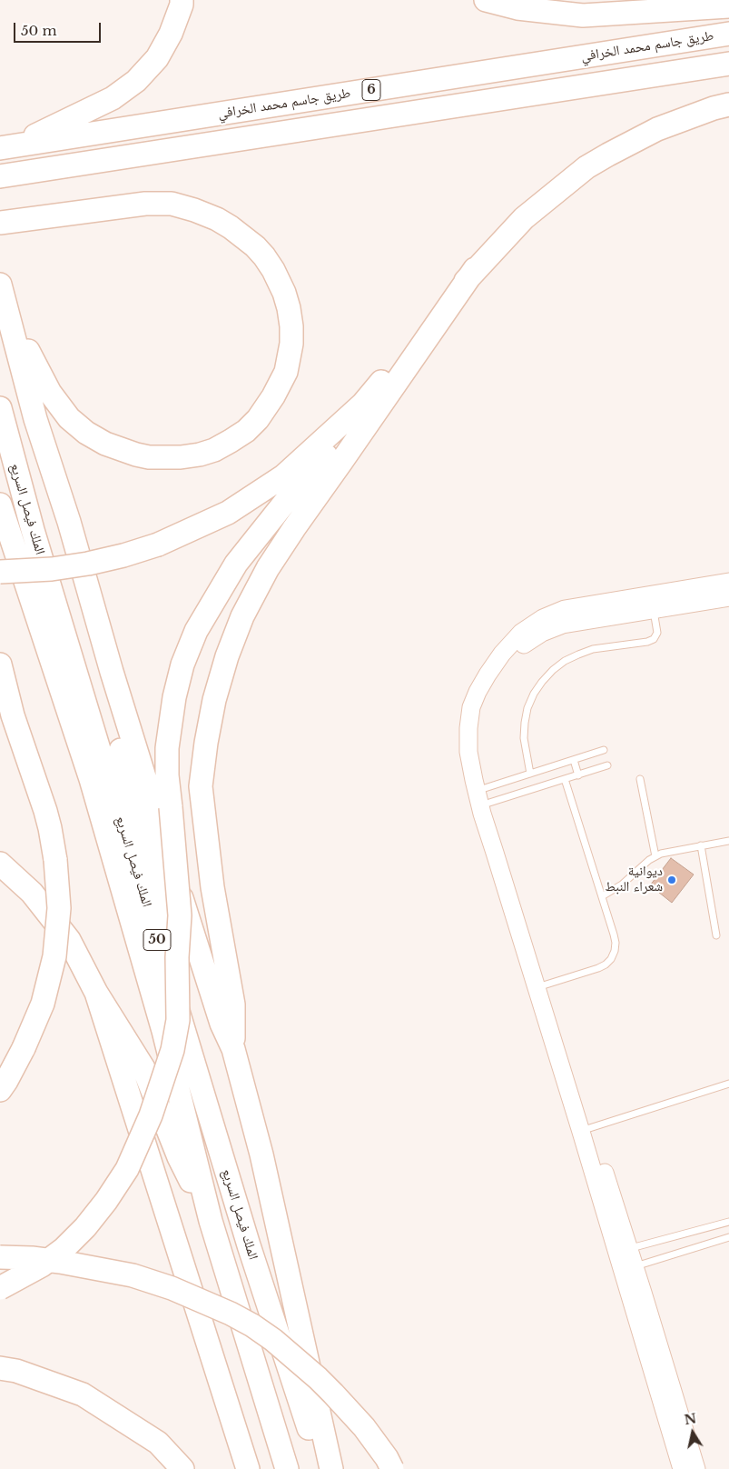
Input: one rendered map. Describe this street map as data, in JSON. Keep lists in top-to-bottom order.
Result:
{
  "streets": {
    "highway": [
      "طريق جاسم محمد الخرافي",
      "6",
      "الملك فيصل السريع",
      "50"
    ]
  },
  "places": ["ديوانية شعراء النبط"],
  "scale_bar": "50 m",
  "north": "top"
}
